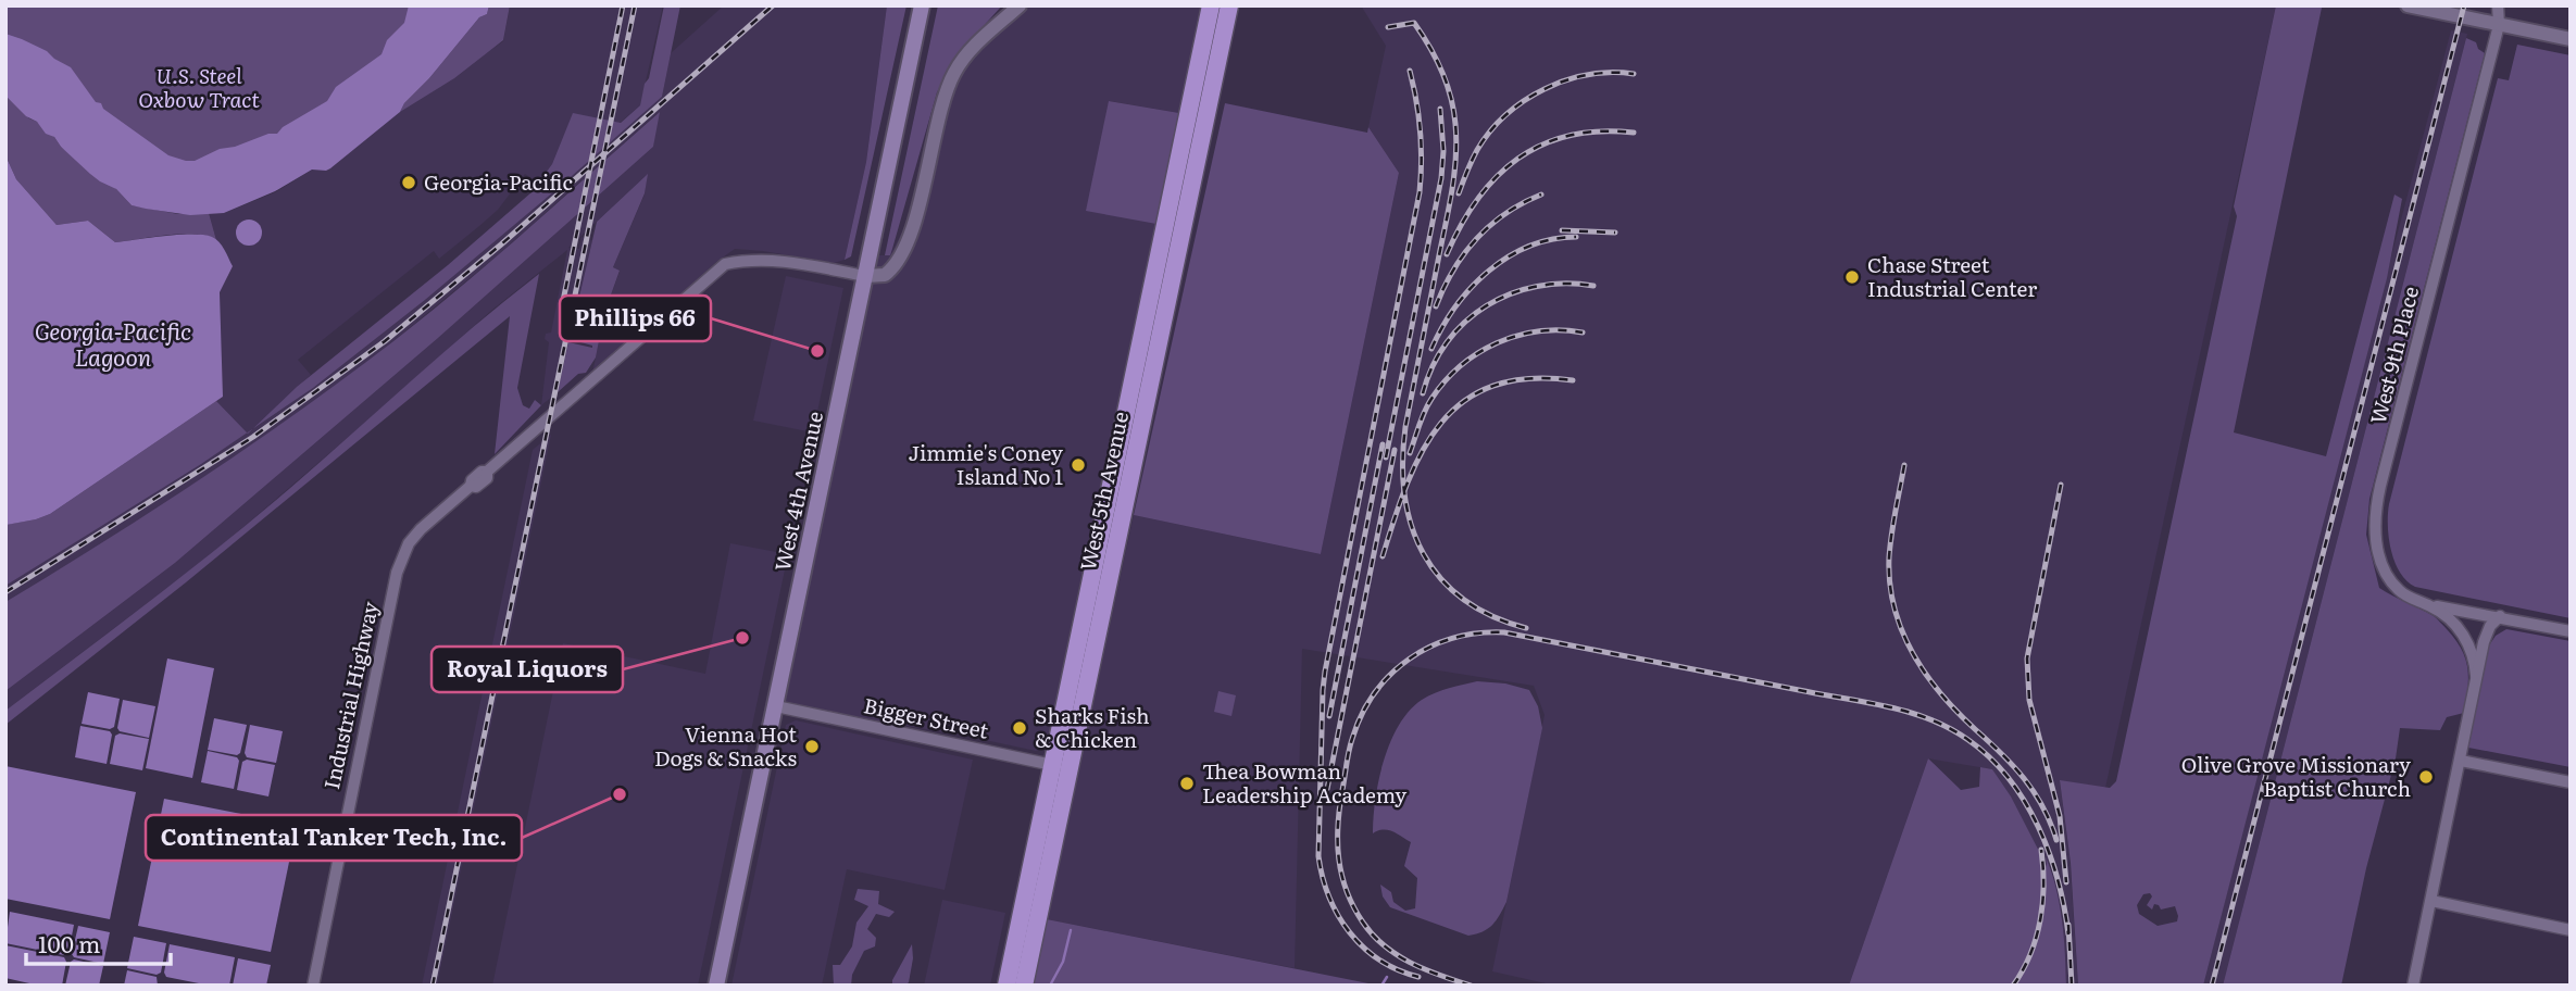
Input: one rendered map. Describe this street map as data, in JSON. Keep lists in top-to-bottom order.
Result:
{
  "streets": {
    "main road": ["West 4th Avenue", "West 5th Avenue"],
    "street": ["West 9th Place", "Industrial Highway", "Bigger Street"]
  },
  "crossings": [
    ["West 4th Avenue", "Industrial Highway"],
    ["West 4th Avenue", "Bigger Street"],
    ["West 5th Avenue", "Bigger Street"]
  ],
  "water": ["Georgia-Pacific Lagoon"],
  "parks": ["U.S. Steel Oxbow Tract"],
  "places": [
    "Georgia-Pacific",
    "Chase Street Industrial Center",
    "Phillips 66",
    "Jimmie's Coney Island No 1",
    "Royal Liquors",
    "Sharks Fish & Chicken",
    "Vienna Hot Dogs & Snacks",
    "Olive Grove Missionary Baptist Church",
    "Thea Bowman Leadership Academy",
    "Continental Tanker Tech, Inc."
  ],
  "scale_bar": "100 m"
}
